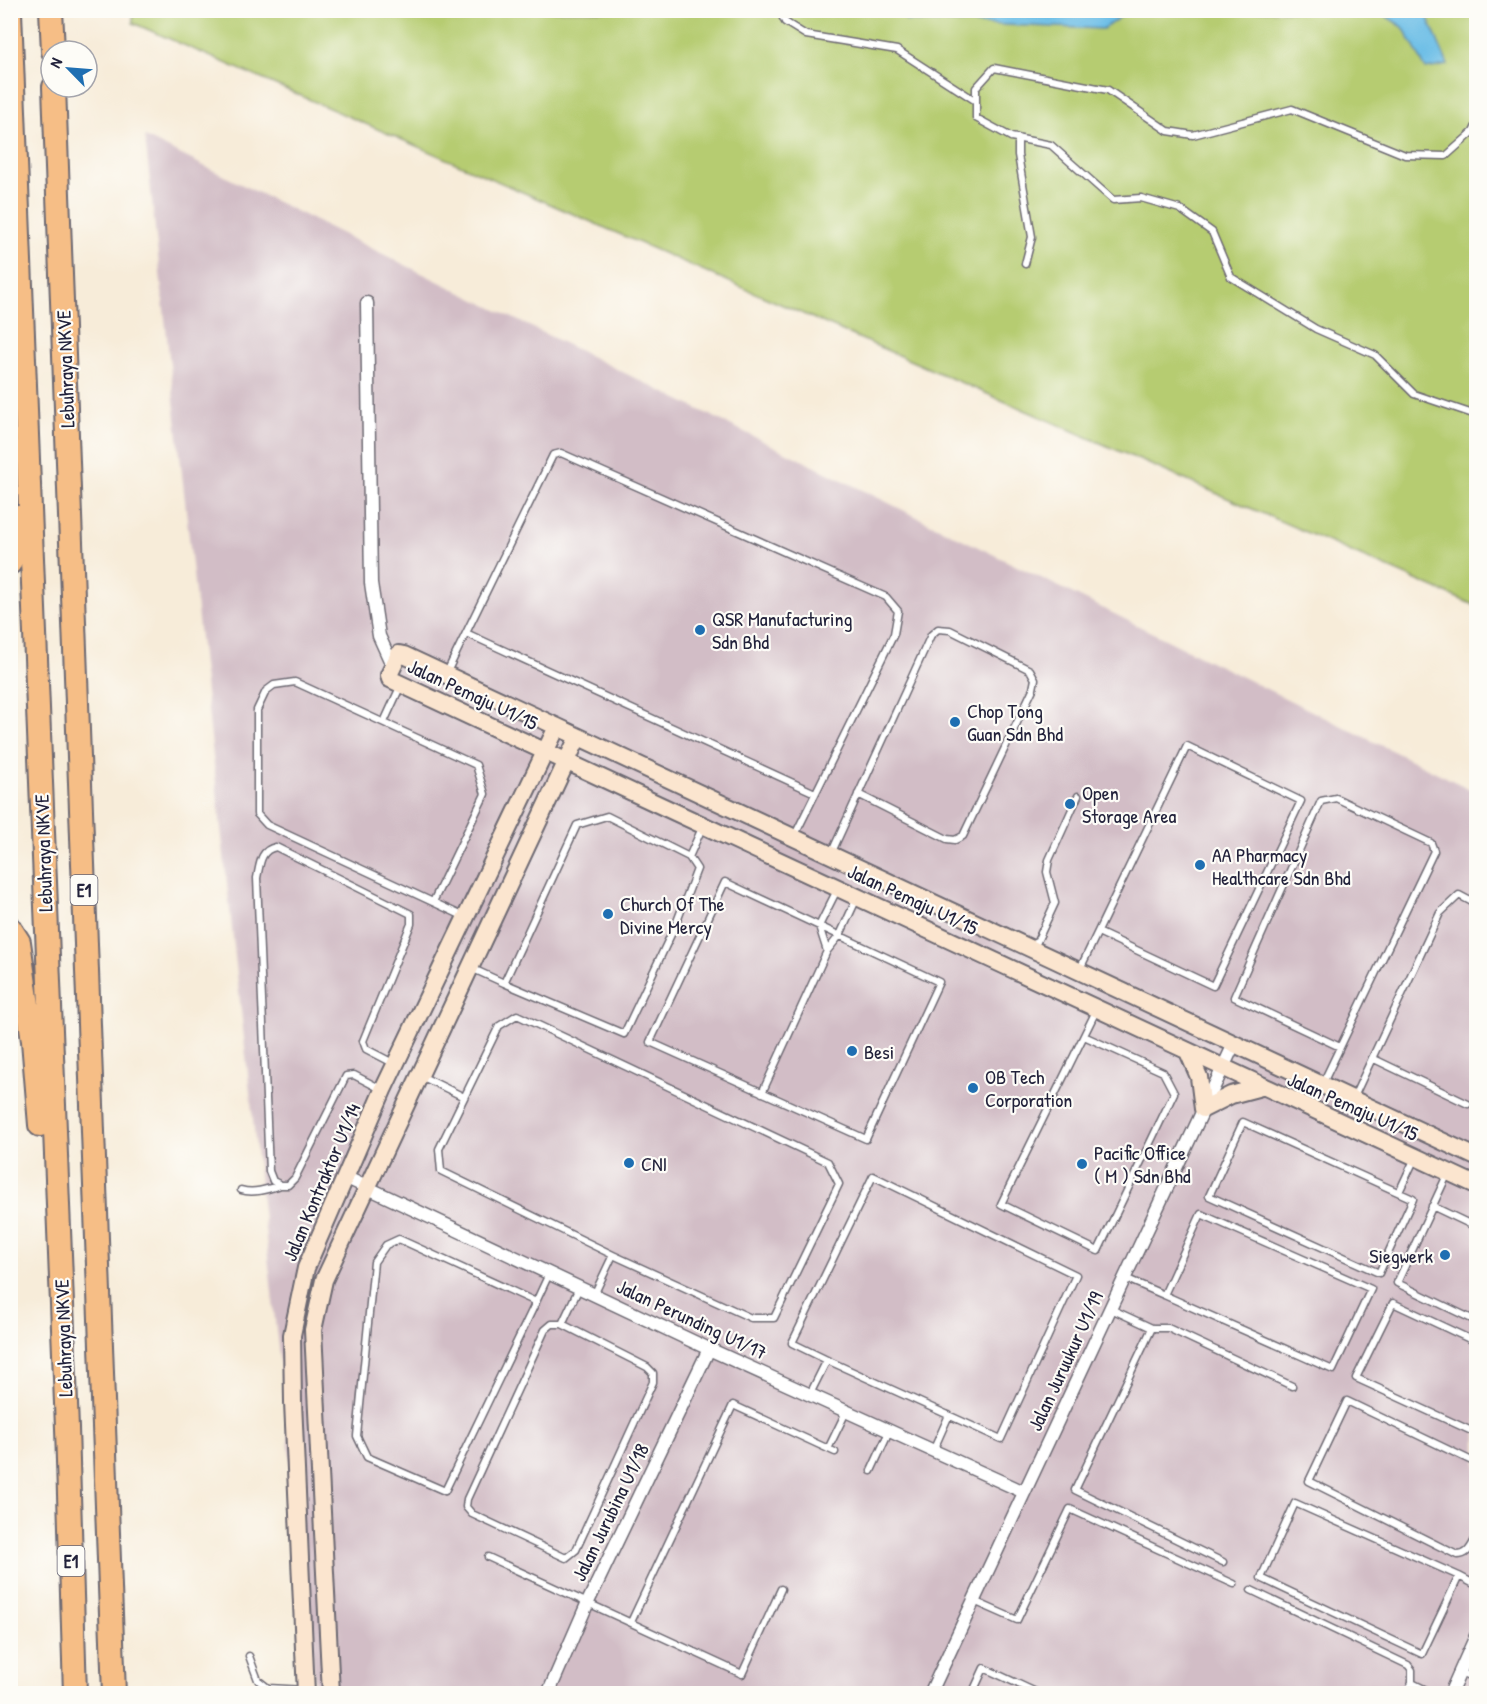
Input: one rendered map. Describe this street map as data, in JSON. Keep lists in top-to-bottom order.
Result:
{
  "streets": {
    "highway": ["Lebuhraya NKVE", "E1"],
    "street": [
      "Jalan Pemaju U1/15",
      "Jalan Kontraktor U1/14",
      "Jalan Perunding U1/17",
      "Jalan Juruukur U1/19",
      "Jalan Jurubina U1/18"
    ]
  },
  "crossings": [
    ["Jalan Pemaju U1/15", "Jalan Kontraktor U1/14"],
    ["Jalan Pemaju U1/15", "Jalan Juruukur U1/19"],
    ["Jalan Kontraktor U1/14", "Jalan Perunding U1/17"],
    ["Jalan Perunding U1/17", "Jalan Juruukur U1/19"],
    ["Jalan Perunding U1/17", "Jalan Jurubina U1/18"]
  ],
  "places": [
    "QSR Manufacturing Sdn Bhd",
    "Chop Tong Guan Sdn Bhd",
    "Open Storage Area",
    "AA Pharmacy Healthcare Sdn Bhd",
    "Church Of The Divine Mercy",
    "Besi",
    "OB Tech Corporation",
    "CNI",
    "Pacific Office ( M ) Sdn Bhd",
    "Siegwerk"
  ],
  "north": "top left"
}
